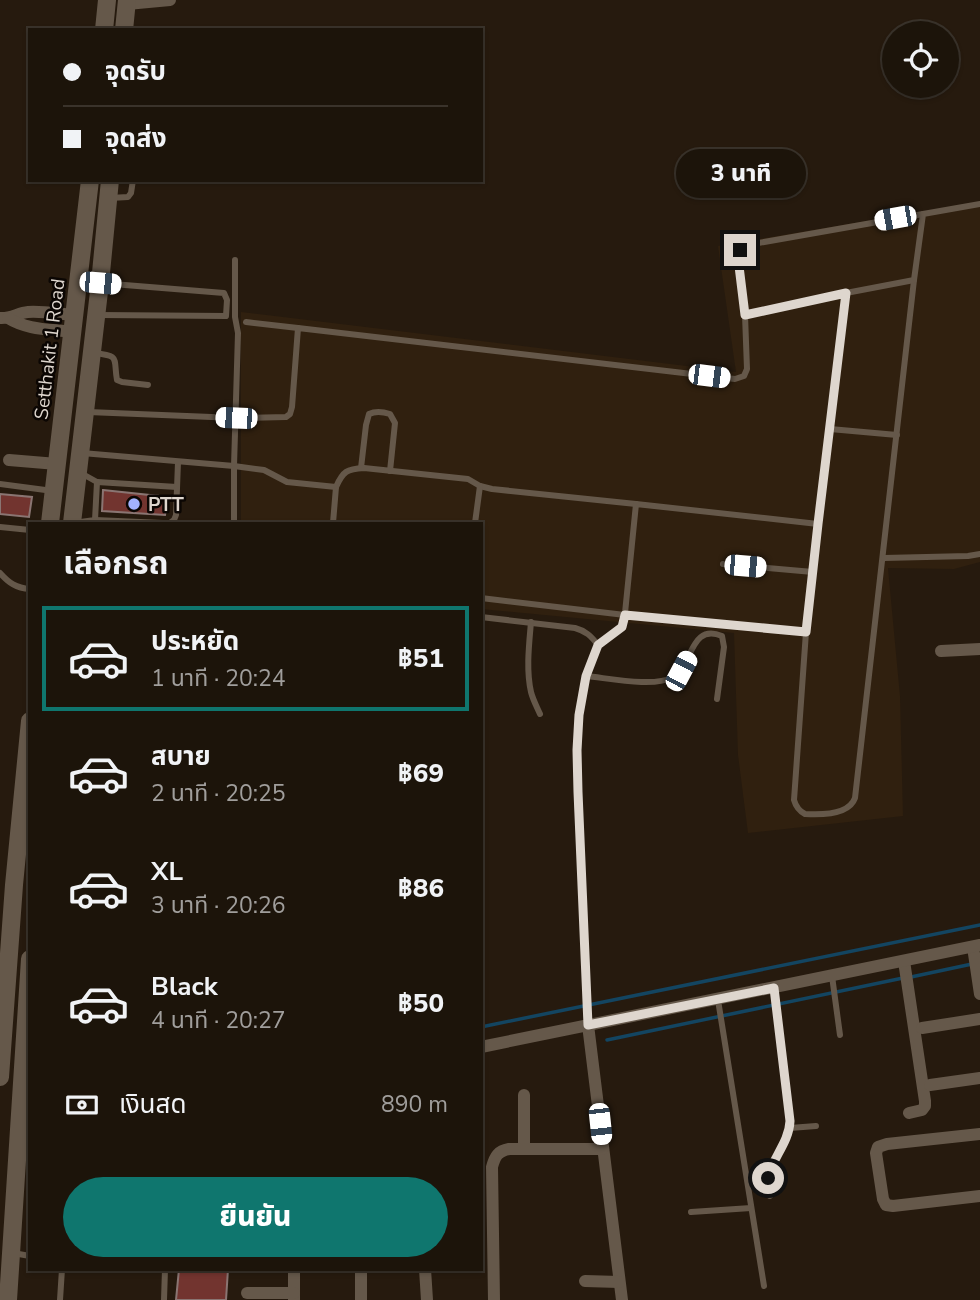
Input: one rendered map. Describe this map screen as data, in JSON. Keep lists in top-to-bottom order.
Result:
{
  "streets": {
    "main road": ["Setthakit 1 Road"]
  },
  "places": ["PTT"],
  "page": {
    "banner": ["จุดรับ", "จุดส่ง"],
    "bubble": "3 นาที",
    "heading": "เลือกรถ",
    "list": [
      {
        "name": "ประหยัด",
        "note": "1 นาที · 20:24",
        "value": "฿51"
      },
      {
        "name": "สบาย",
        "note": "2 นาที · 20:25",
        "value": "฿69"
      },
      {
        "name": "XL",
        "note": "3 นาที · 20:26",
        "value": "฿86"
      },
      {
        "name": "Black",
        "note": "4 นาที · 20:27",
        "value": "฿50"
      }
    ],
    "pay": ["เงินสด", "890 m"],
    "buttons": "ยืนยัน"
  }
}
